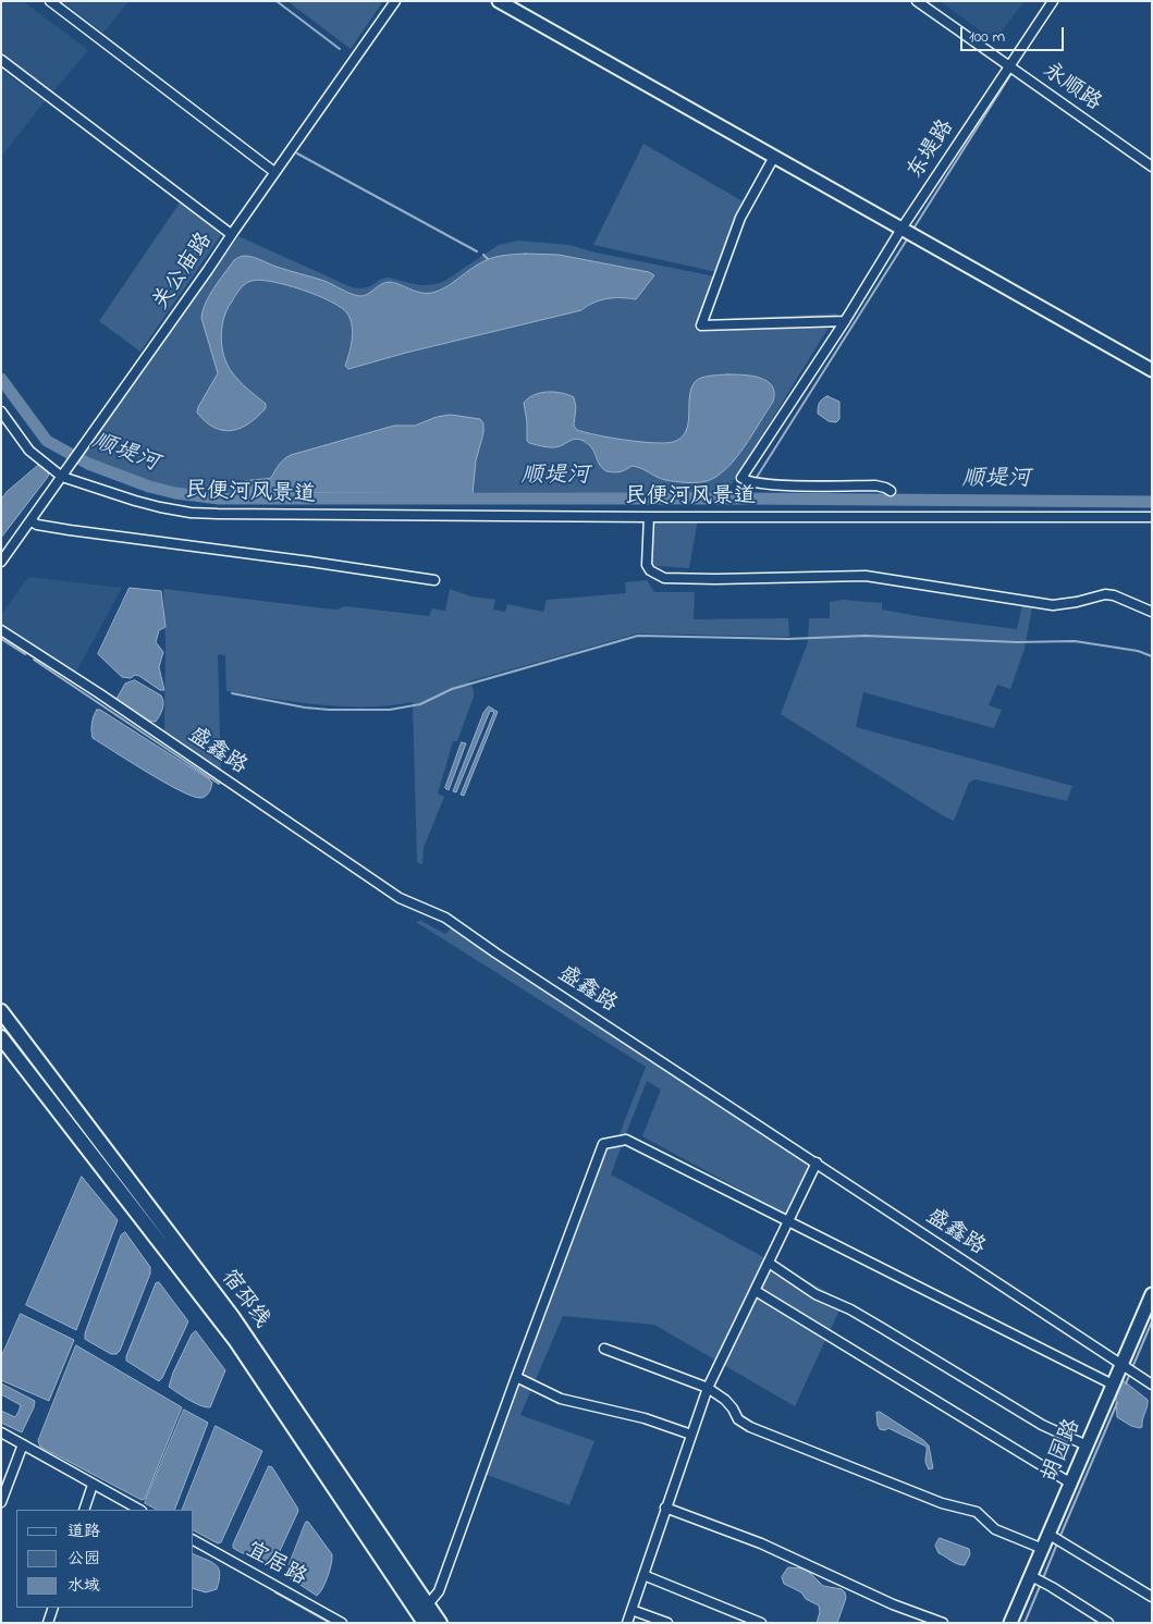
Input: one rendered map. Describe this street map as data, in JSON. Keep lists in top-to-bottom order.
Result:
{
  "streets": {
    "main road": ["宿邳线"],
    "street": [
      "永顺路",
      "东堤路",
      "关公庙路",
      "民便河风景道",
      "盛鑫路",
      "胡园路",
      "宜居路"
    ]
  },
  "crossings": [
    ["永顺路", "东堤路"],
    ["关公庙路", "民便河风景道"],
    ["盛鑫路", "胡园路"]
  ],
  "water": ["顺堤河"],
  "legend": ["道路", "公园", "水域"],
  "scale_bar": "100 m"
}
